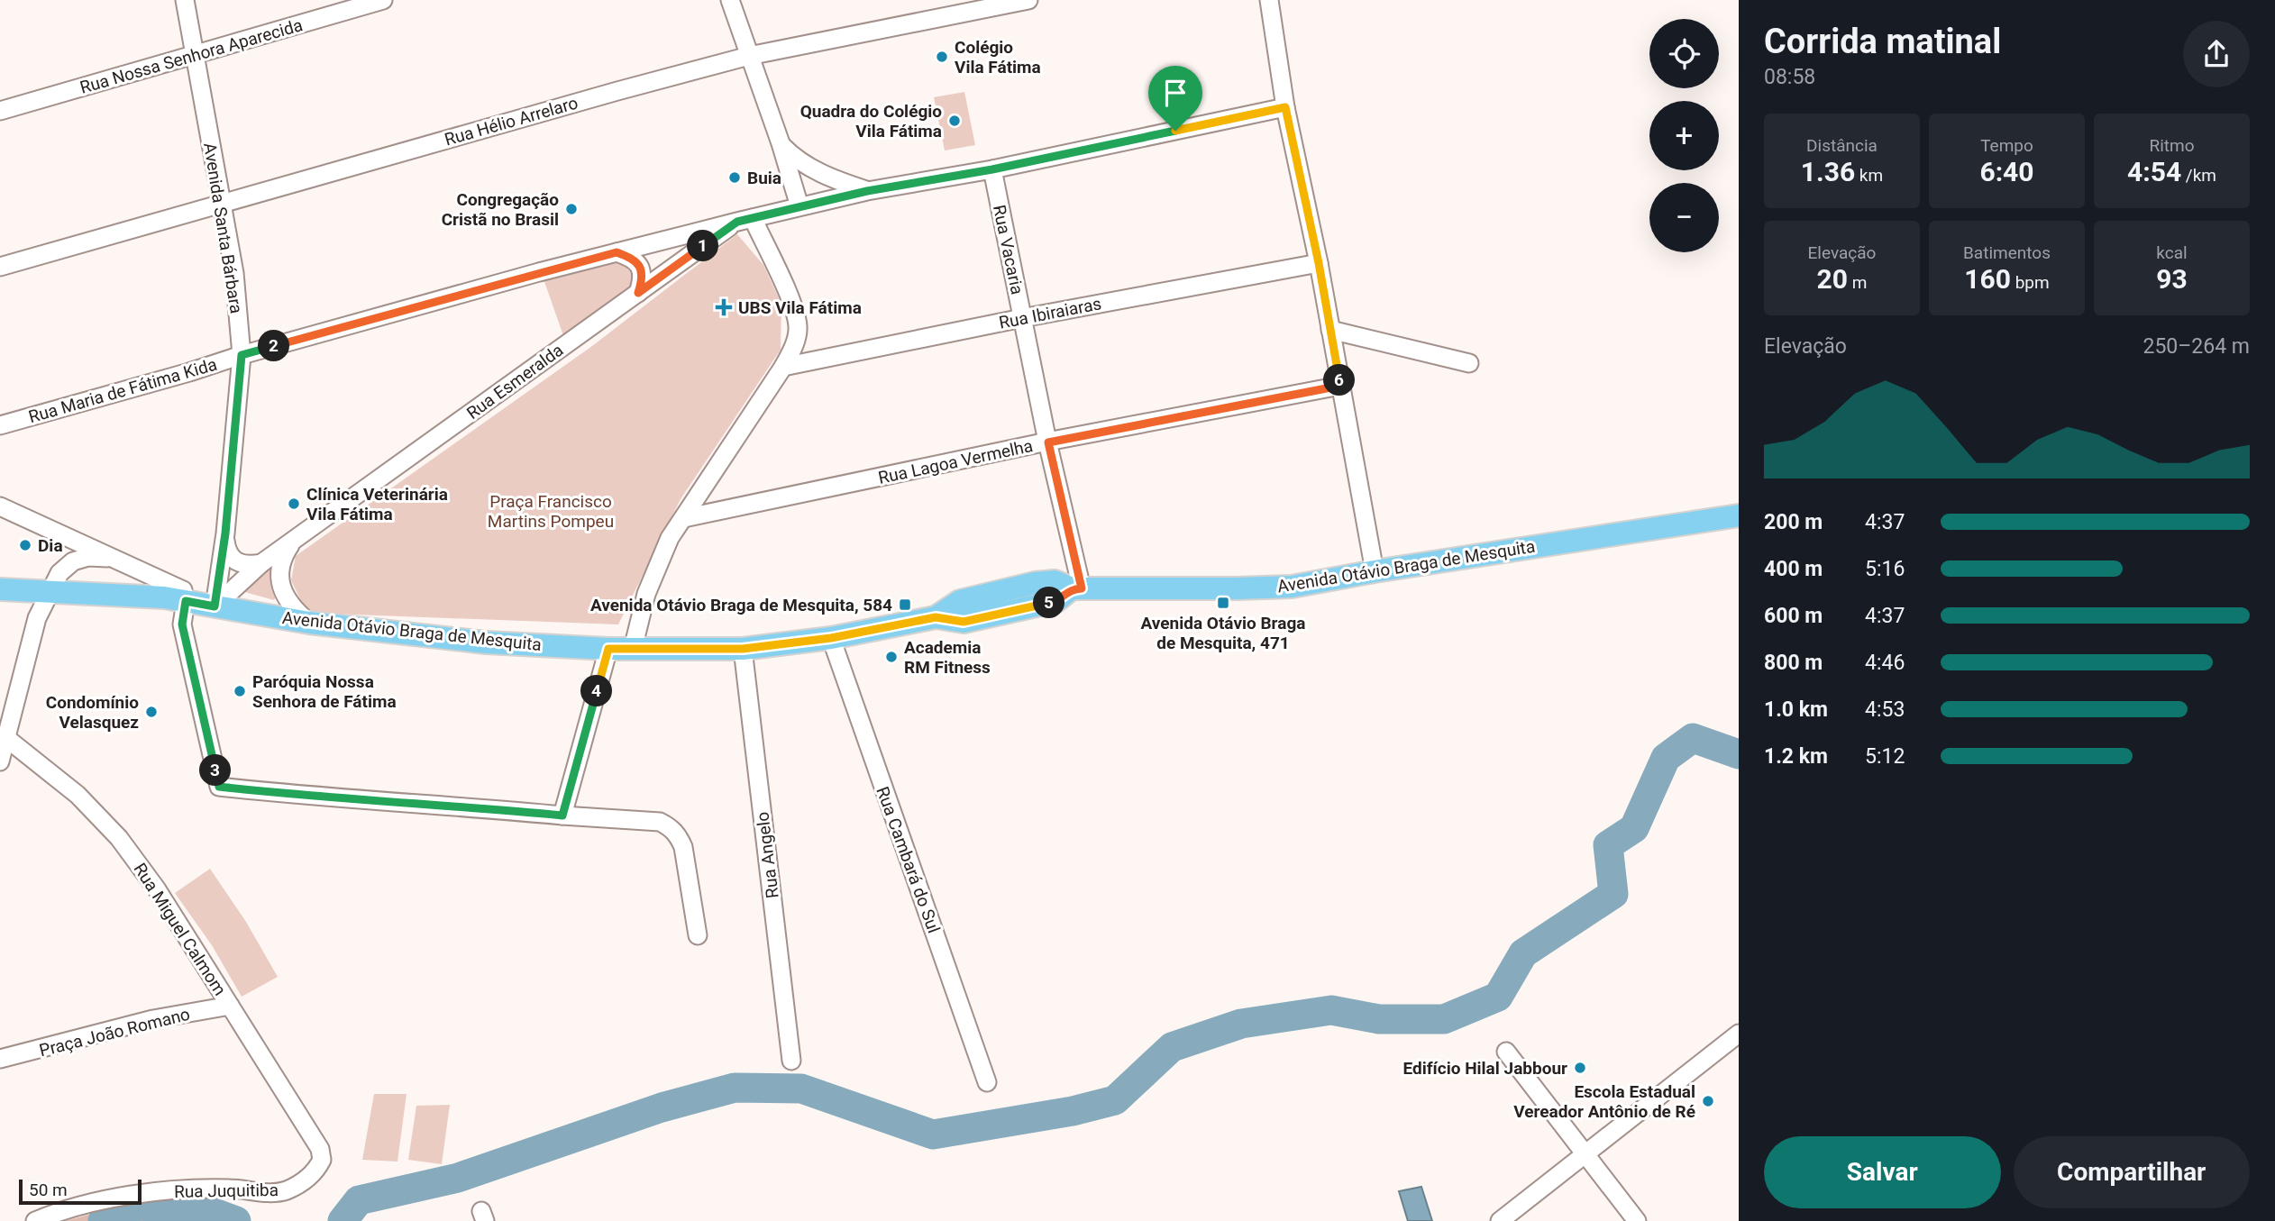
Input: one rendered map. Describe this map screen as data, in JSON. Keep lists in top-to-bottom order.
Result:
{
  "streets": {
    "main road": ["Avenida Otávio Braga de Mesquita"],
    "street": [
      "Rua Nossa Senhora Aparecida",
      "Rua Hélio Arrelaro",
      "Avenida Santa Bárbara",
      "Rua Vacaria",
      "Rua Ibiraiaras",
      "Rua Esmeralda",
      "Rua Maria de Fátima Kida",
      "Rua Lagoa Vermelha",
      "Rua Angelo",
      "Rua Cambará do Sul",
      "Rua Miguel Calmom",
      "Praça João Romano",
      "Rua Juquitiba"
    ]
  },
  "crossings": [
    ["Rua Nossa Senhora Aparecida", "Avenida Santa Bárbara"],
    ["Rua Hélio Arrelaro", "Avenida Santa Bárbara"],
    ["Avenida Santa Bárbara", "Rua Esmeralda"],
    ["Avenida Santa Bárbara", "Rua Maria de Fátima Kida"],
    ["Avenida Santa Bárbara", "Avenida Otávio Braga de Mesquita"],
    ["Rua Vacaria", "Rua Ibiraiaras"],
    ["Rua Vacaria", "Rua Maria de Fátima Kida"],
    ["Rua Vacaria", "Rua Lagoa Vermelha"],
    ["Rua Vacaria", "Avenida Otávio Braga de Mesquita"],
    ["Rua Esmeralda", "Rua Maria de Fátima Kida"],
    ["Rua Esmeralda", "Avenida Otávio Braga de Mesquita"],
    ["Avenida Otávio Braga de Mesquita", "Rua Angelo"],
    ["Avenida Otávio Braga de Mesquita", "Rua Cambará do Sul"],
    ["Rua Miguel Calmom", "Praça João Romano"],
    ["Rua Miguel Calmom", "Rua Juquitiba"]
  ],
  "parks": ["Praça Francisco Martins Pompeu"],
  "places": {
    "other": [
      "Colégio Vila Fátima",
      "Quadra do Colégio Vila Fátima",
      "Buia",
      "Congregação Cristã no Brasil",
      "Clínica Veterinária Vila Fátima",
      "Dia",
      "Academia RM Fitness",
      "Paróquia Nossa Senhora de Fátima",
      "Condomínio Velasquez",
      "Edifício Hilal Jabbour",
      "Escola Estadual Vereador Antônio de Ré"
    ],
    "health": ["UBS Vila Fátima"],
    "transit": ["Avenida Otávio Braga de Mesquita, 471", "Avenida Otávio Braga de Mesquita, 584"]
  },
  "scale_bar": "50 m",
  "page": {
    "heading": ["Corrida matinal", "08:58"],
    "map_buttons": ["+", "−"],
    "stats": [
      ["Distância", "1.36 km"],
      ["Tempo", "6:40"],
      ["Ritmo", "4:54 /km"],
      ["Elevação", "20 m"],
      ["Batimentos", "160 bpm"],
      ["kcal", "93"]
    ],
    "pins": [
      "1",
      "2",
      "6",
      "5",
      "4",
      "3"
    ],
    "chart": ["Elevação", "250–264 m"],
    "list": [
      {
        "name": "200 m",
        "note": "4:37"
      },
      {
        "name": "400 m",
        "note": "5:16"
      },
      {
        "name": "600 m",
        "note": "4:37"
      },
      {
        "name": "800 m",
        "note": "4:46"
      },
      {
        "name": "1.0 km",
        "note": "4:53"
      },
      {
        "name": "1.2 km",
        "note": "5:12"
      }
    ],
    "buttons": ["Salvar", "Compartilhar"],
    "scale": "50 m"
  }
}
